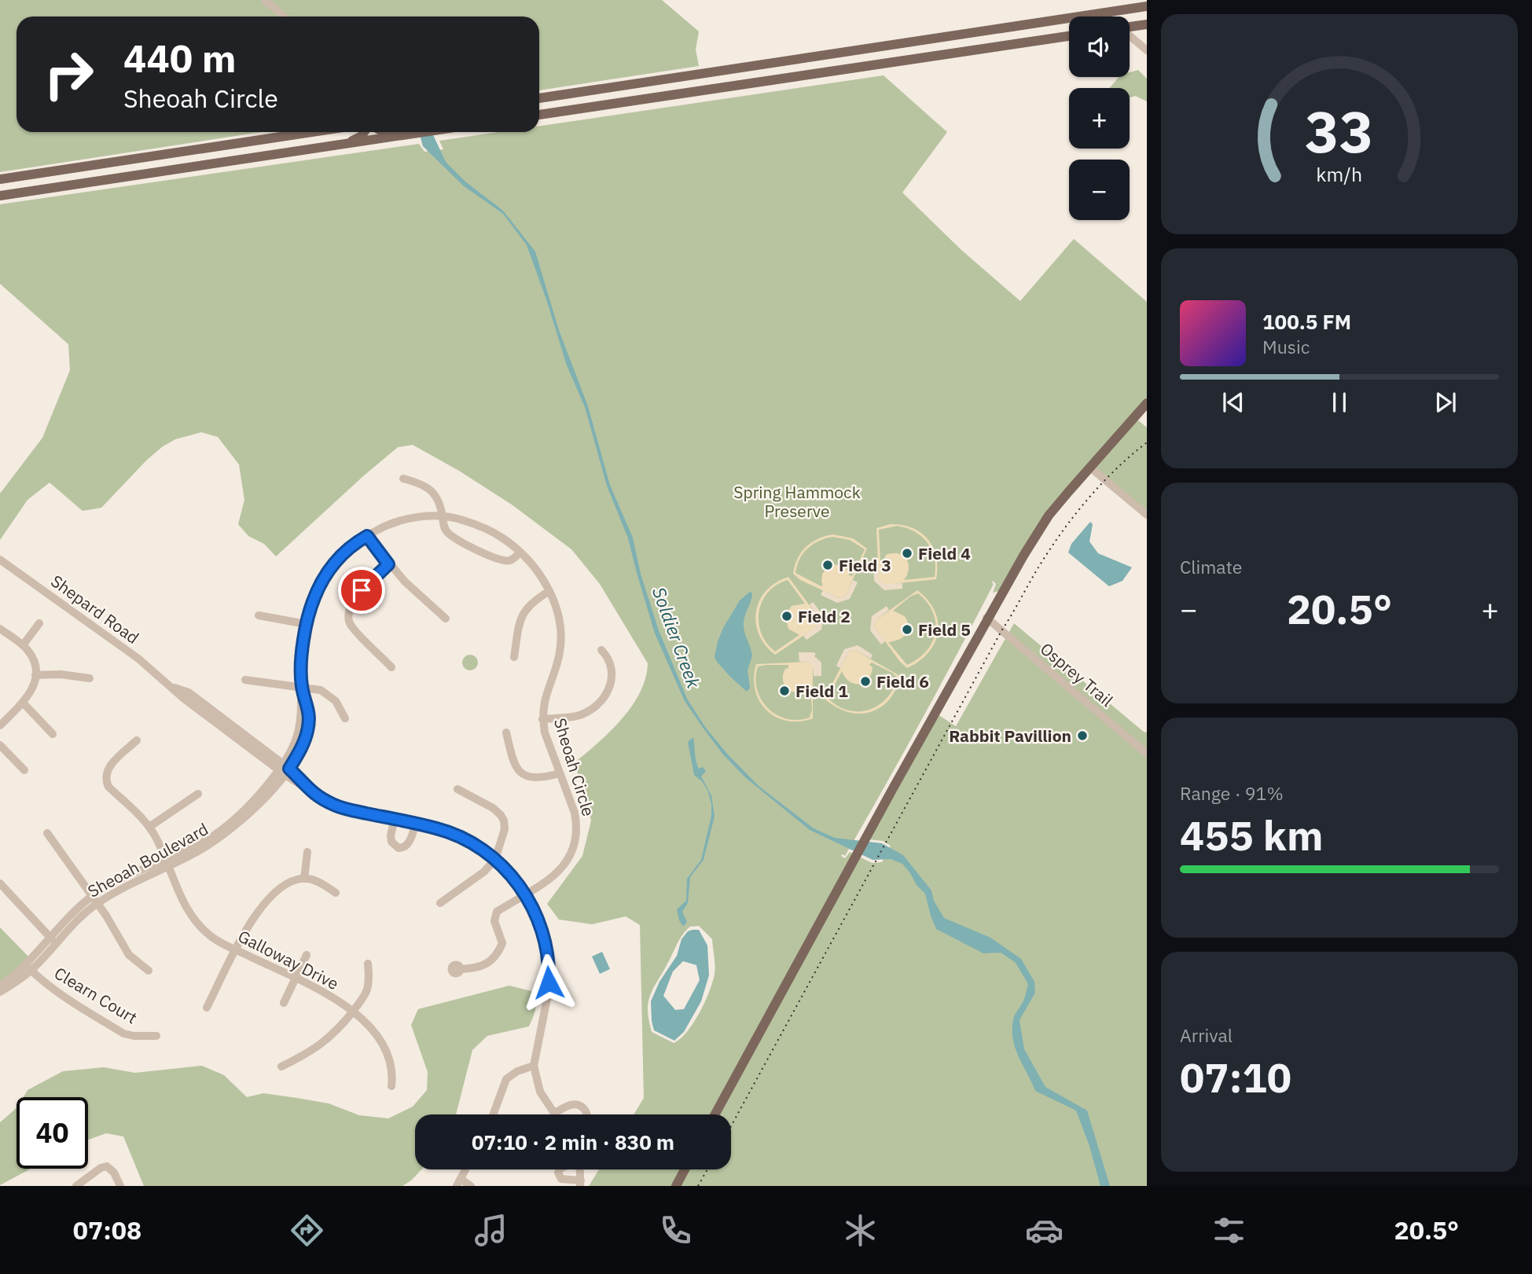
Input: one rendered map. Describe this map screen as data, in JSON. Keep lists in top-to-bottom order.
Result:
{
  "streets": {
    "street": [
      "Shepard Road",
      "Osprey Trail",
      "Sheoah Circle",
      "Sheoah Boulevard",
      "Galloway Drive",
      "Clearn Court"
    ]
  },
  "crossings": [
    ["Shepard Road", "Sheoah Circle"],
    ["Shepard Road", "Sheoah Boulevard"],
    ["Sheoah Circle", "Sheoah Boulevard"],
    ["Sheoah Boulevard", "Galloway Drive"],
    ["Sheoah Boulevard", "Clearn Court"]
  ],
  "water": ["Soldier Creek"],
  "parks": ["Spring Hammock Preserve"],
  "places": [
    "Field 4",
    "Field 3",
    "Field 2",
    "Field 5",
    "Field 6",
    "Field 1",
    "Rabbit Pavillion"
  ],
  "page": {
    "map_buttons": ["+", "−"],
    "turn": ["440 m", "Sheoah Circle"],
    "song": ["100.5 FM", "Music"],
    "tile": [
      "Climate",
      ["Range · 91%", "455 km"],
      ["Arrival", "07:10"]
    ],
    "heat": ["−", "20.5°", "+"],
    "limit": "40",
    "trip": "07:10 · 2 min · 830 m",
    "tabs": ["07:08", "20.5°"],
    "gauge": ["33", "km/h"]
  }
}
